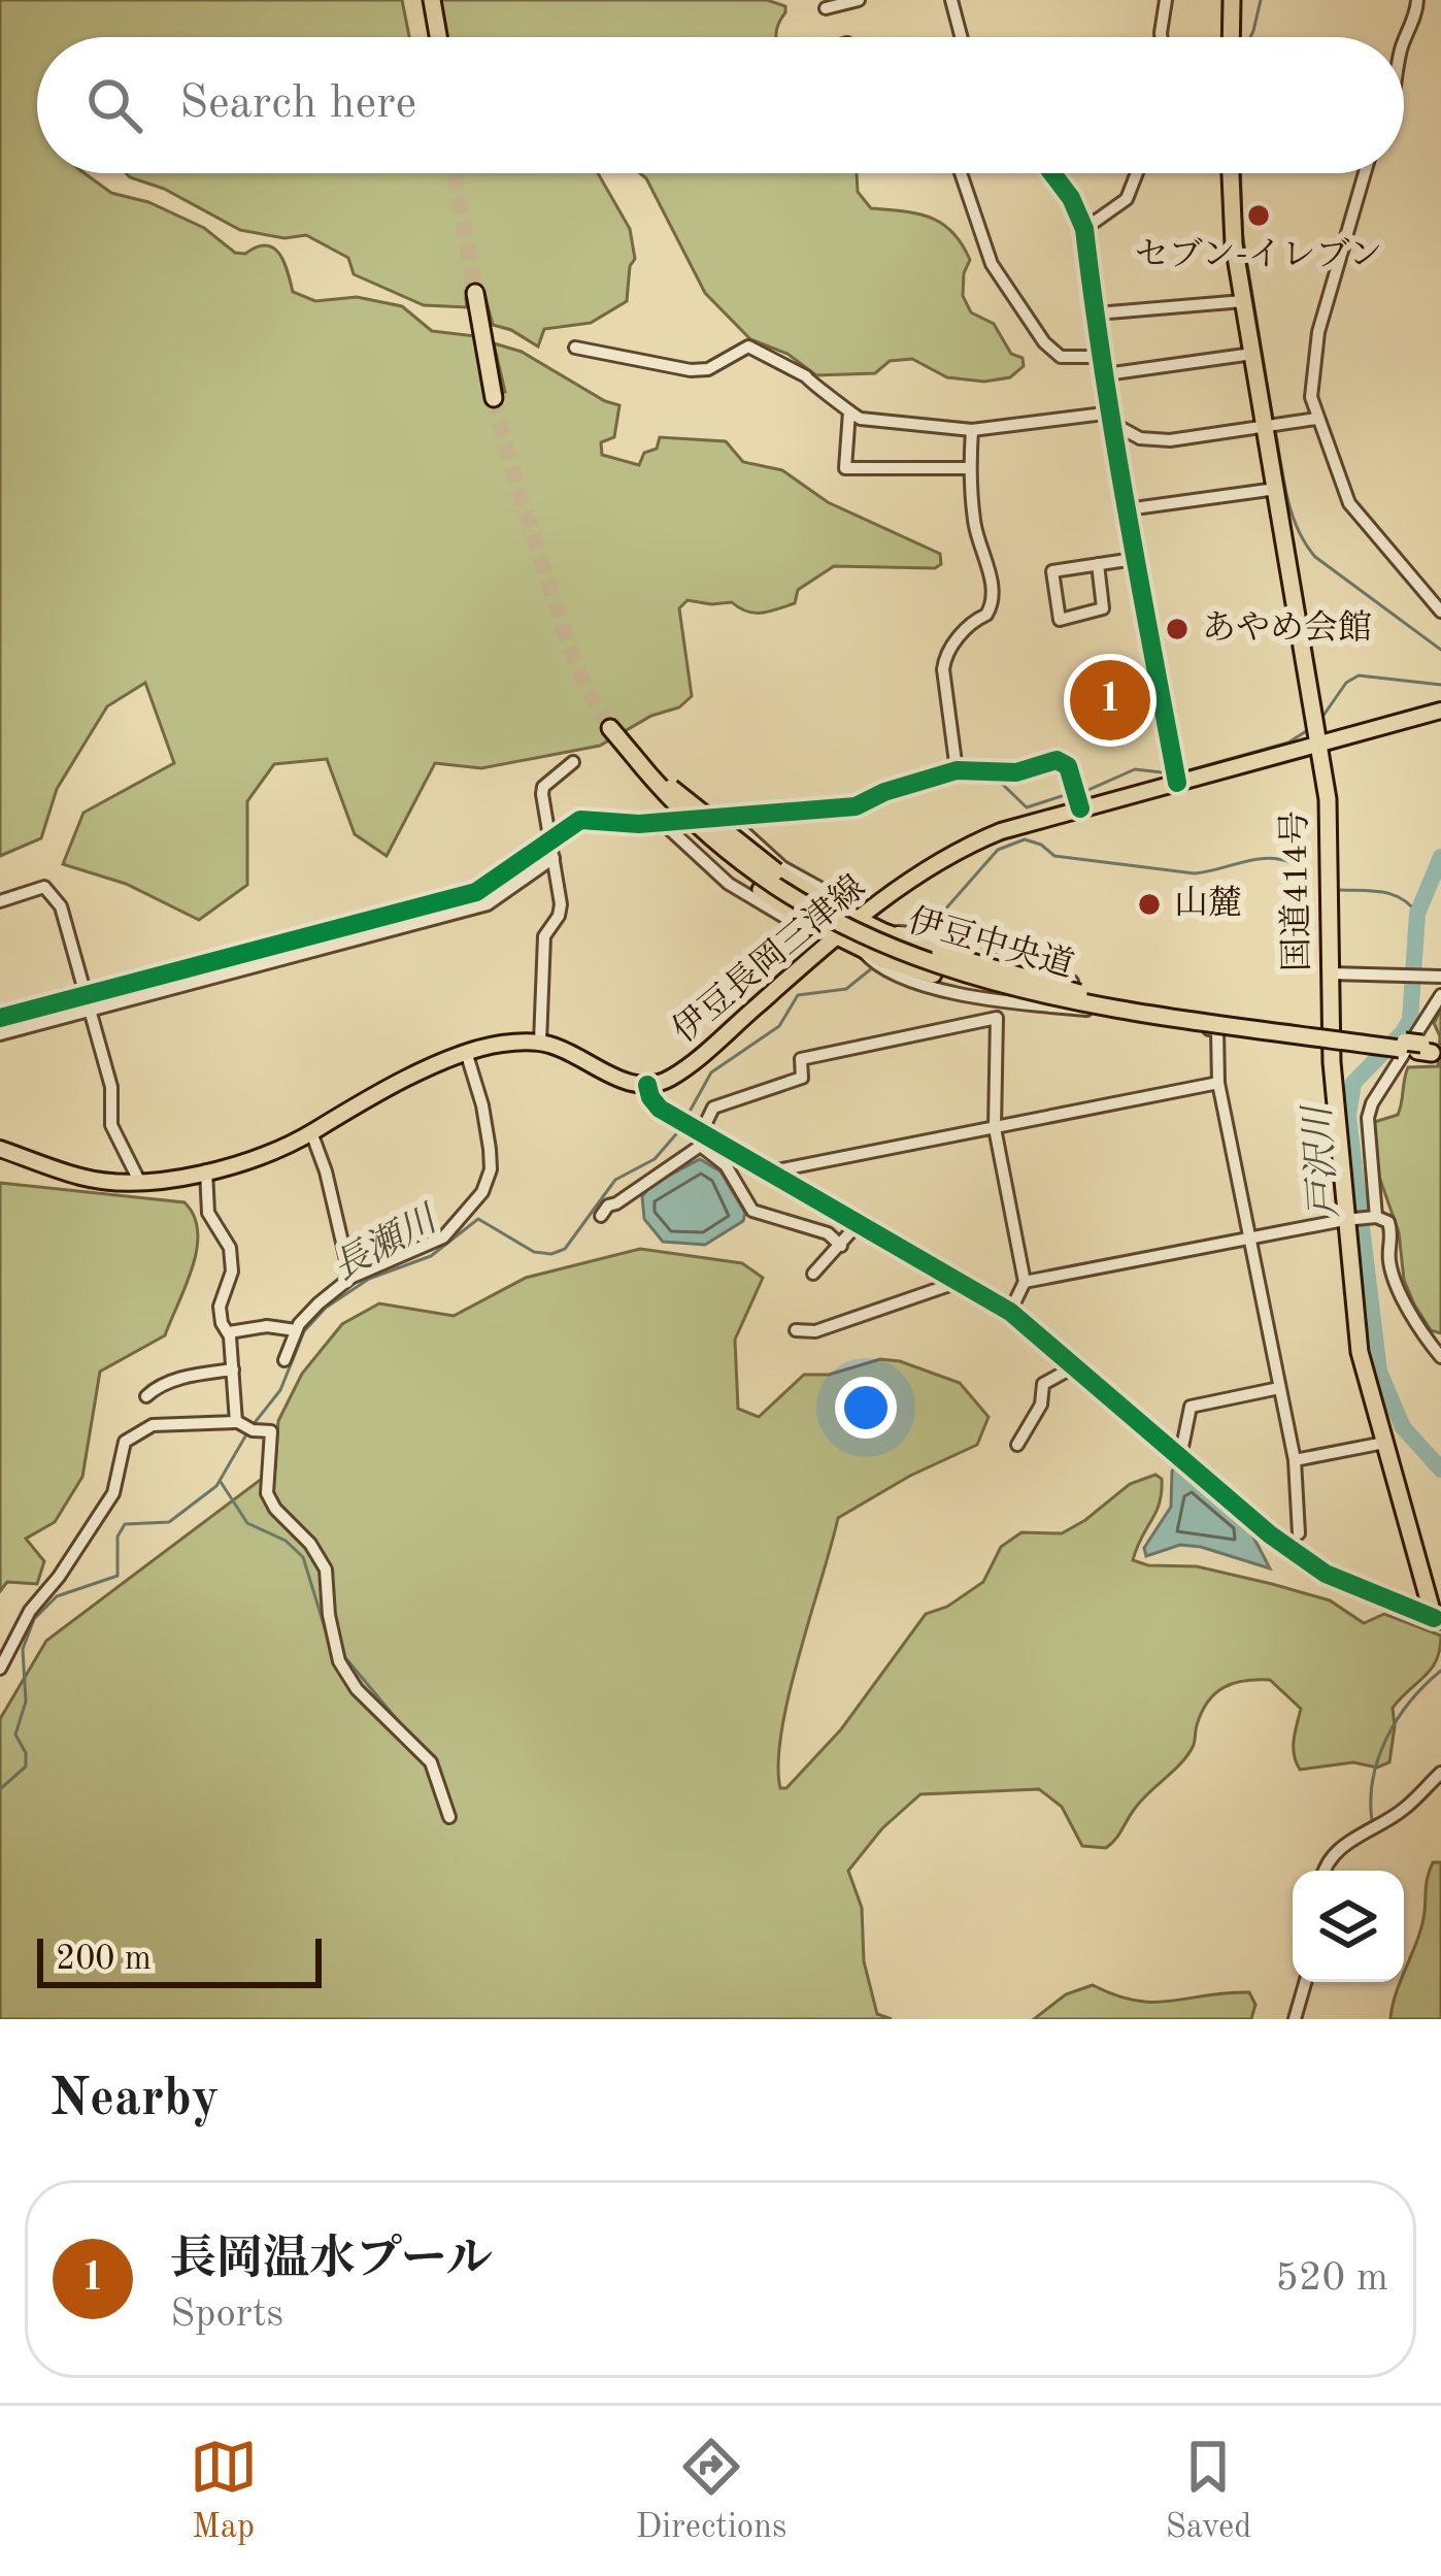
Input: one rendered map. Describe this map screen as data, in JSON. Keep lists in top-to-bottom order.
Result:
{
  "streets": {
    "highway": ["国道414号", "伊豆中央道"],
    "main road": ["伊豆長岡三津線"]
  },
  "crossings": [
    ["国道414号", "伊豆長岡三津線"]
  ],
  "water": ["戸沢川", "長瀬川"],
  "places": ["セブン-イレブン", "あやめ会館", "山麓"],
  "scale_bar": "200 m",
  "page": {
    "search": "Search here",
    "pins": "1",
    "scale": "200 m",
    "heading": "Nearby",
    "list": [
      {
        "mark": "1",
        "name": "長岡温水プール",
        "note": "Sports",
        "value": "520 m"
      }
    ],
    "nav": ["Map", "Directions", "Saved"]
  }
}
